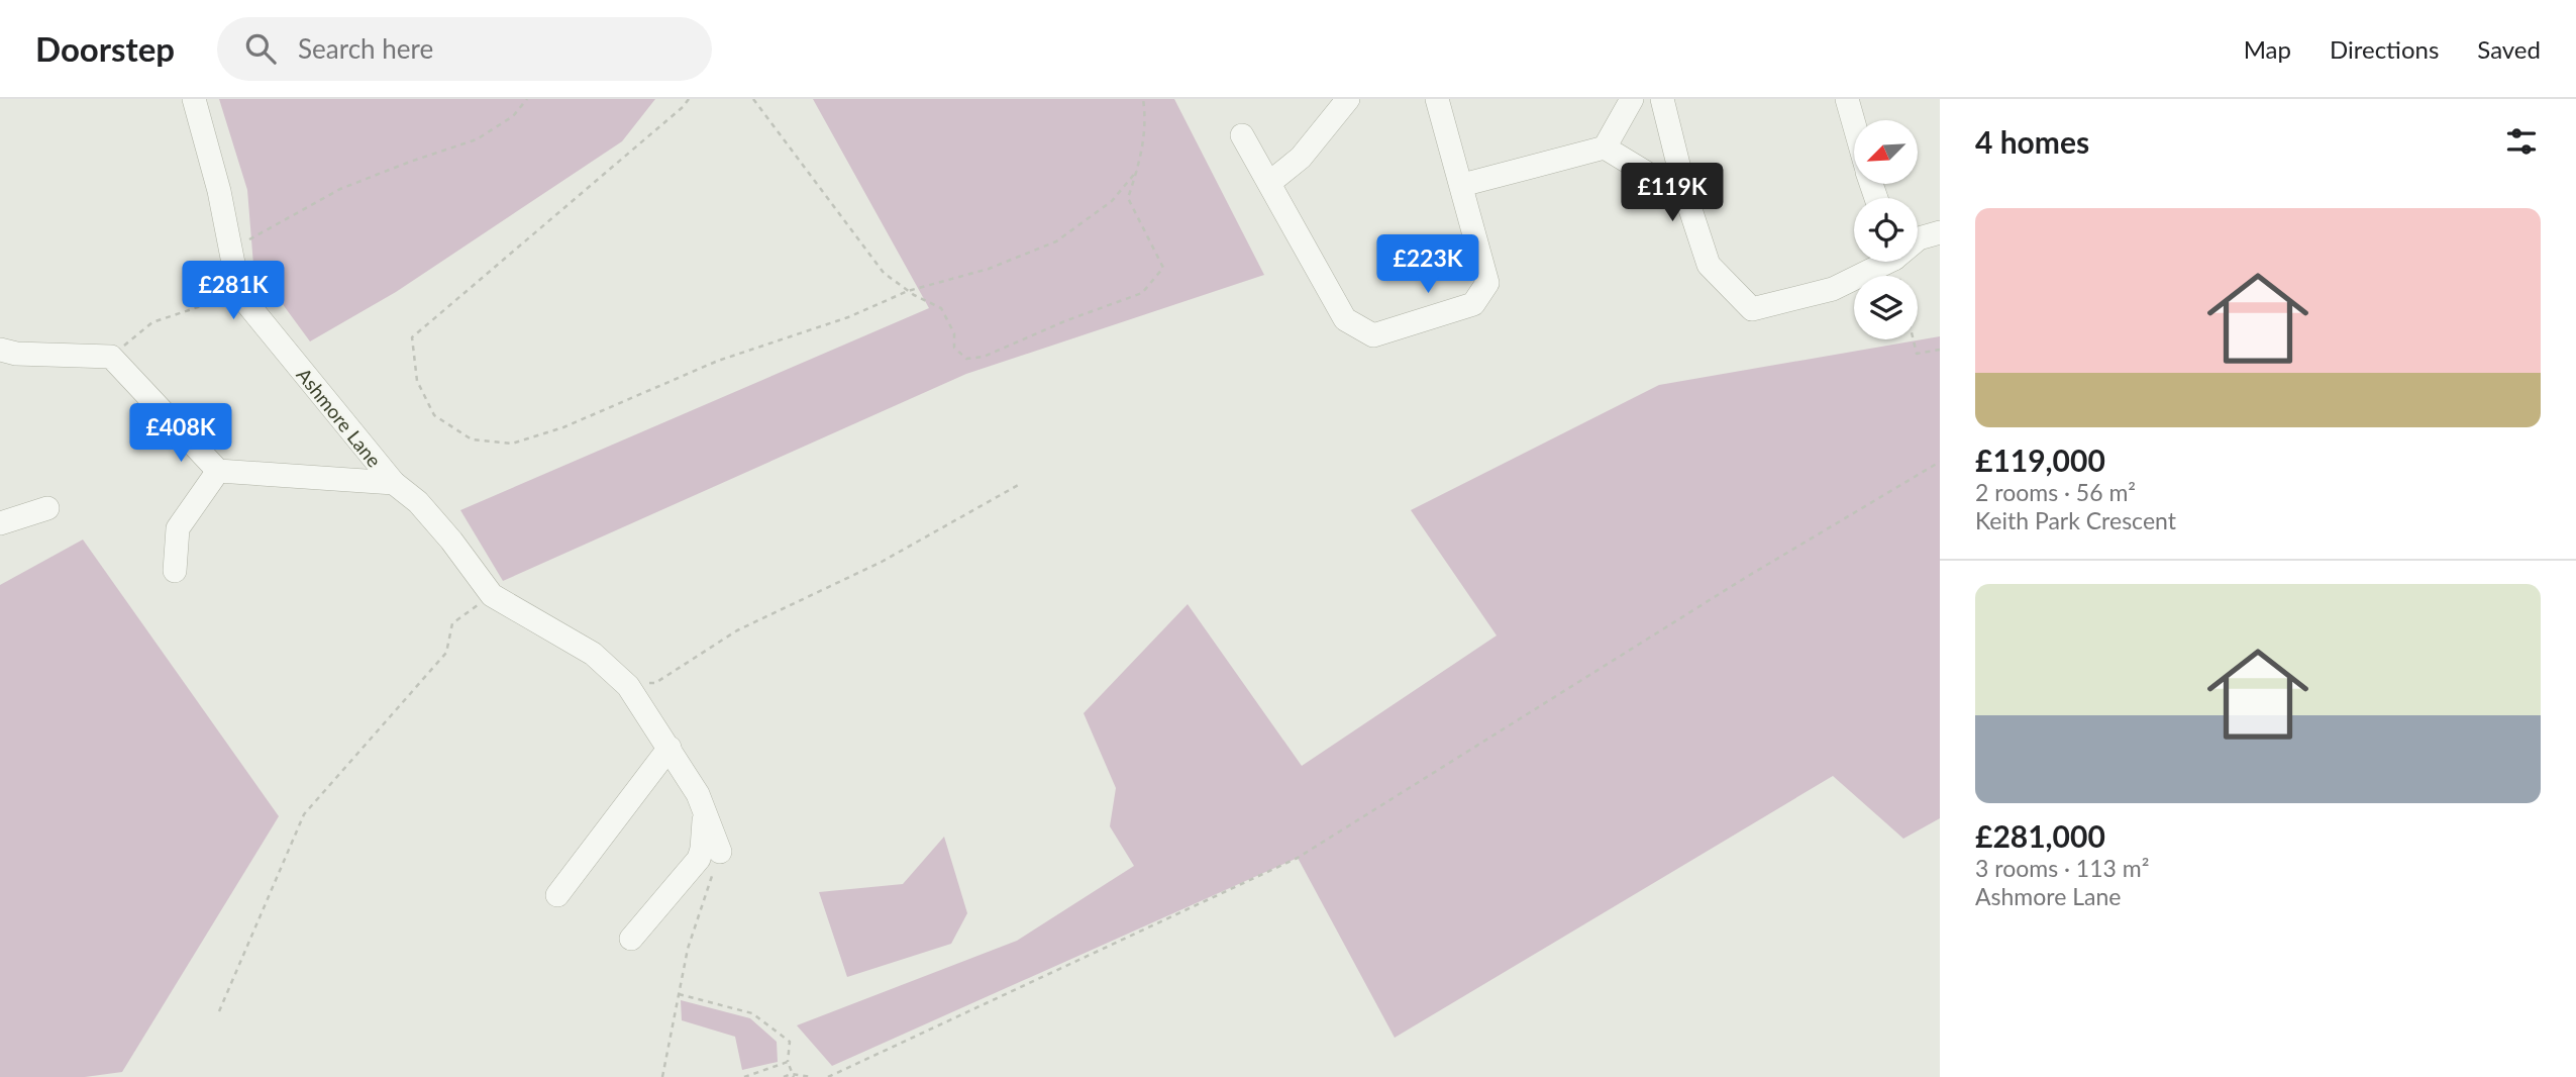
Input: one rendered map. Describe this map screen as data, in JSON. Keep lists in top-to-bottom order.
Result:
{
  "streets": {
    "street": ["Ashmore Lane"]
  },
  "north": "bottom left",
  "page": {
    "header": "Doorstep",
    "search": "Search here",
    "nav": ["Map", "Directions", "Saved"],
    "heading": "4 homes",
    "price": [
      "£119K",
      "£223K",
      "£281K",
      "£408K"
    ],
    "list": [
      {
        "name": "£119,000",
        "note": "2 rooms · 56 m² · Keith Park Crescent"
      },
      {
        "name": "£281,000",
        "note": "3 rooms · 113 m² · Ashmore Lane"
      }
    ]
  }
}
